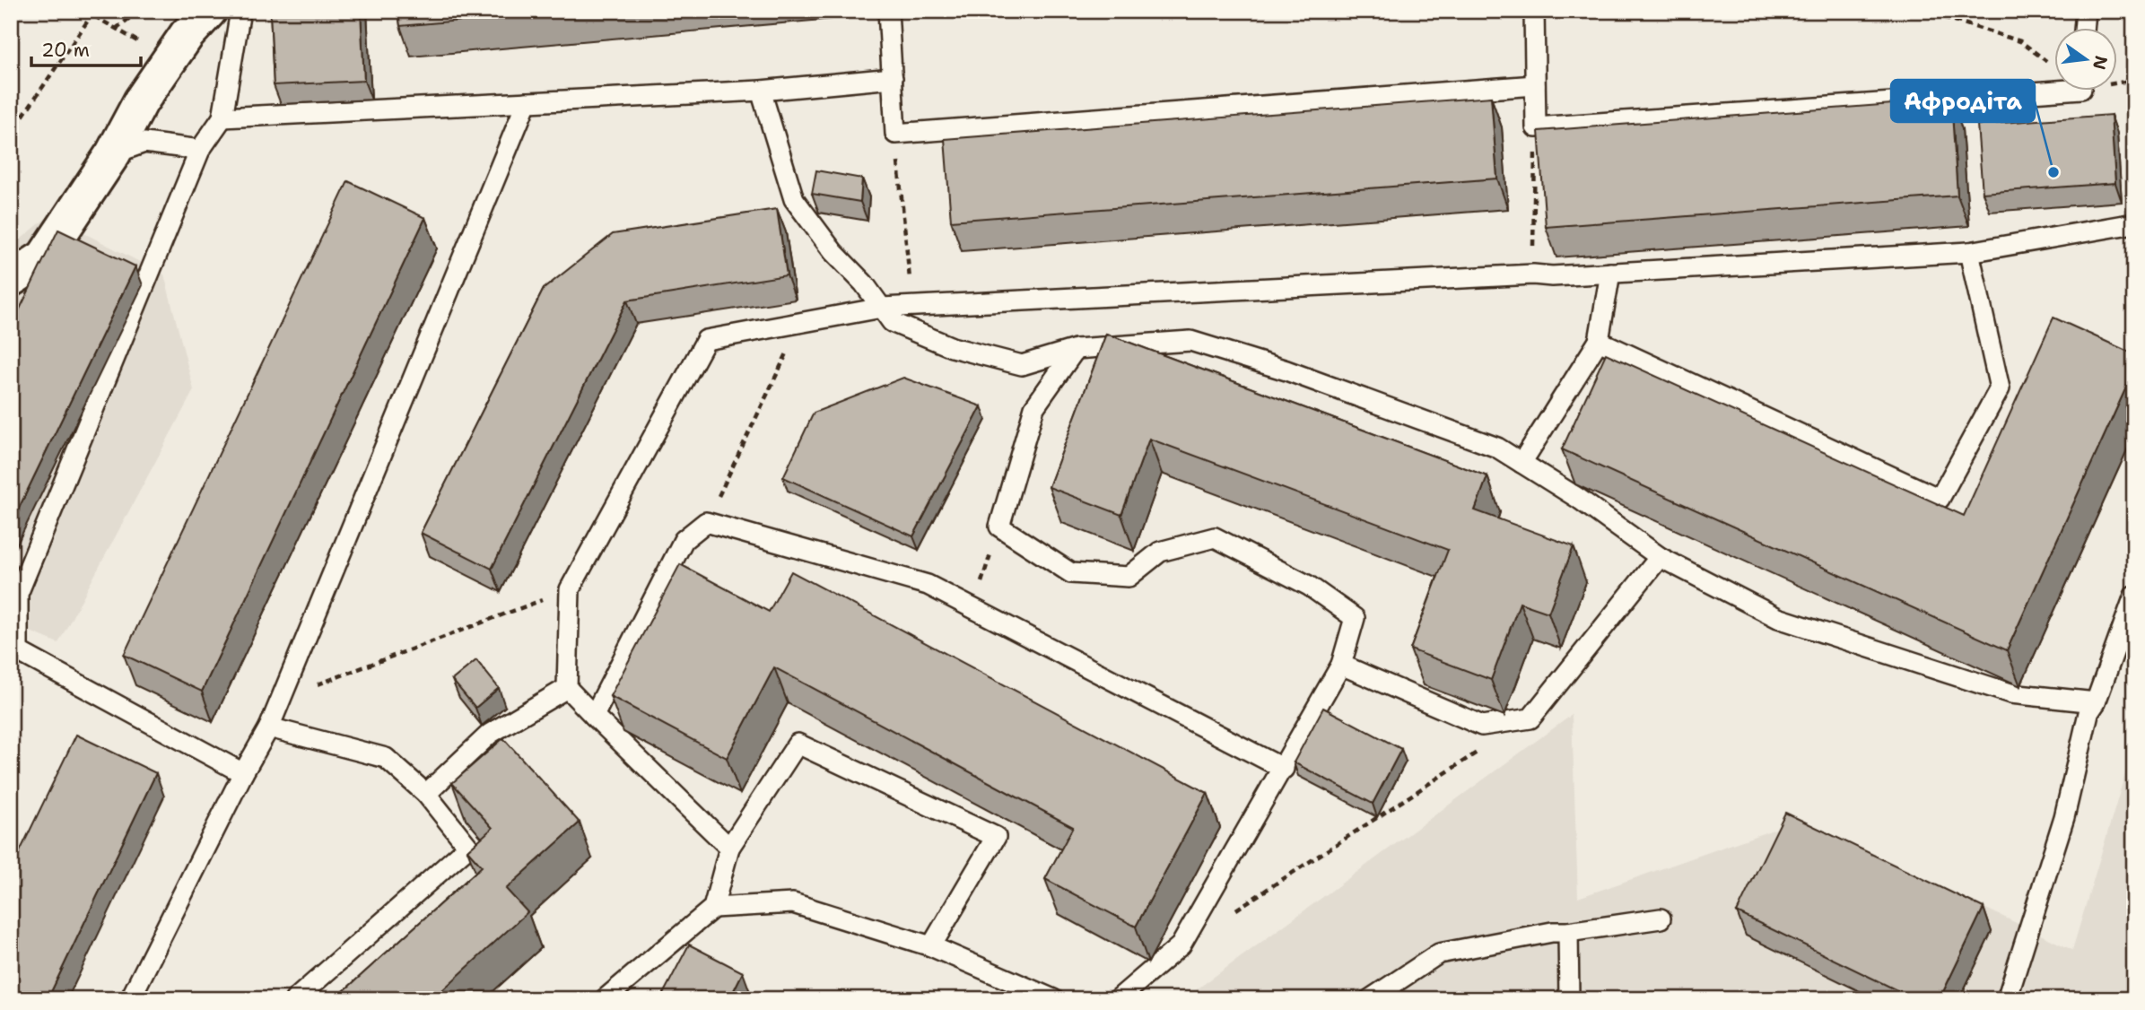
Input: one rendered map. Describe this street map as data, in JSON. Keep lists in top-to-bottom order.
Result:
{
  "places": ["Афродіта"],
  "scale_bar": "20 m",
  "north": "right"
}
